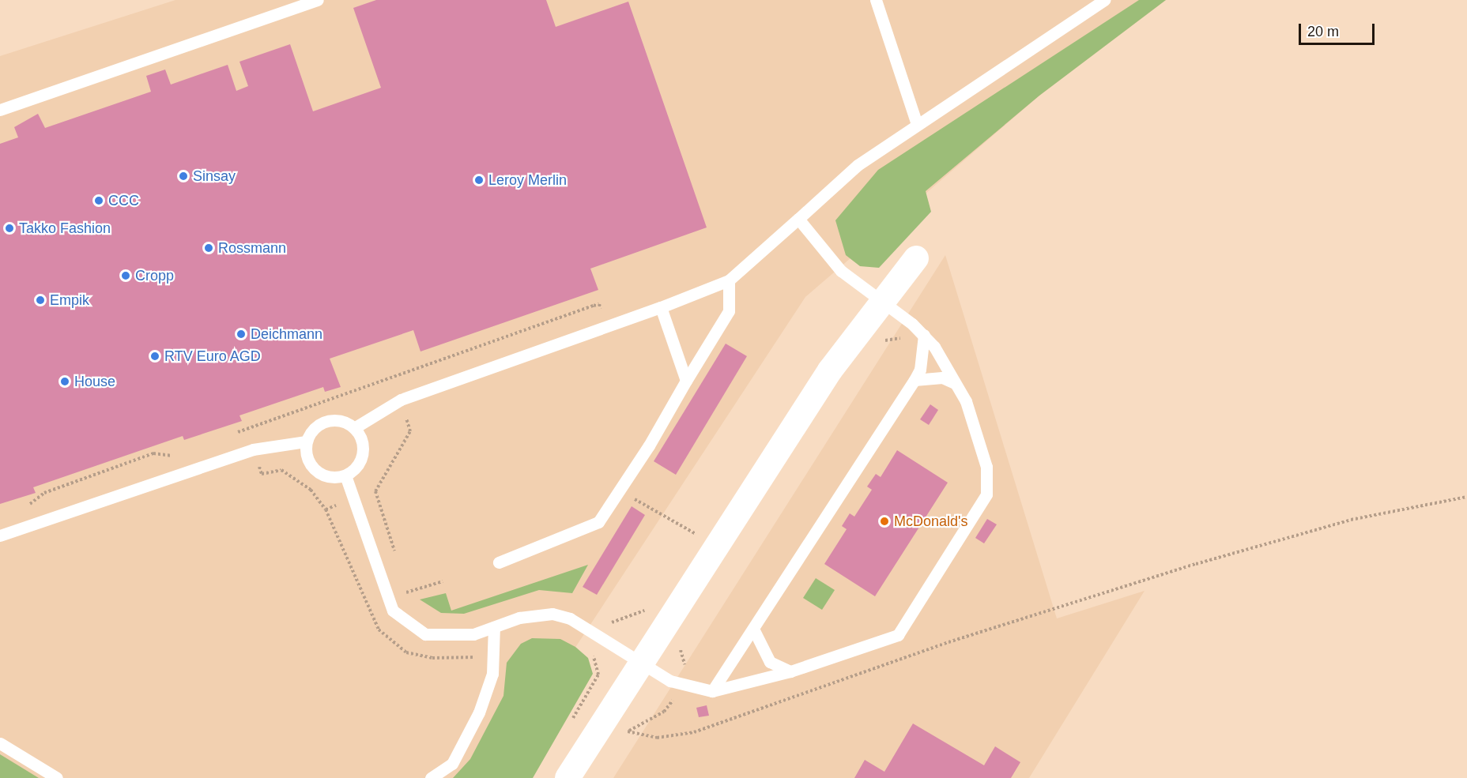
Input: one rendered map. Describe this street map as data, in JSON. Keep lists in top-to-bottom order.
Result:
{
  "places": [
    "Sinsay",
    "Leroy Merlin",
    "CCC",
    "Takko Fashion",
    "Rossmann",
    "Cropp",
    "Empik",
    "Deichmann",
    "RTV Euro AGD",
    "House",
    "McDonald's"
  ],
  "scale_bar": "20 m"
}
